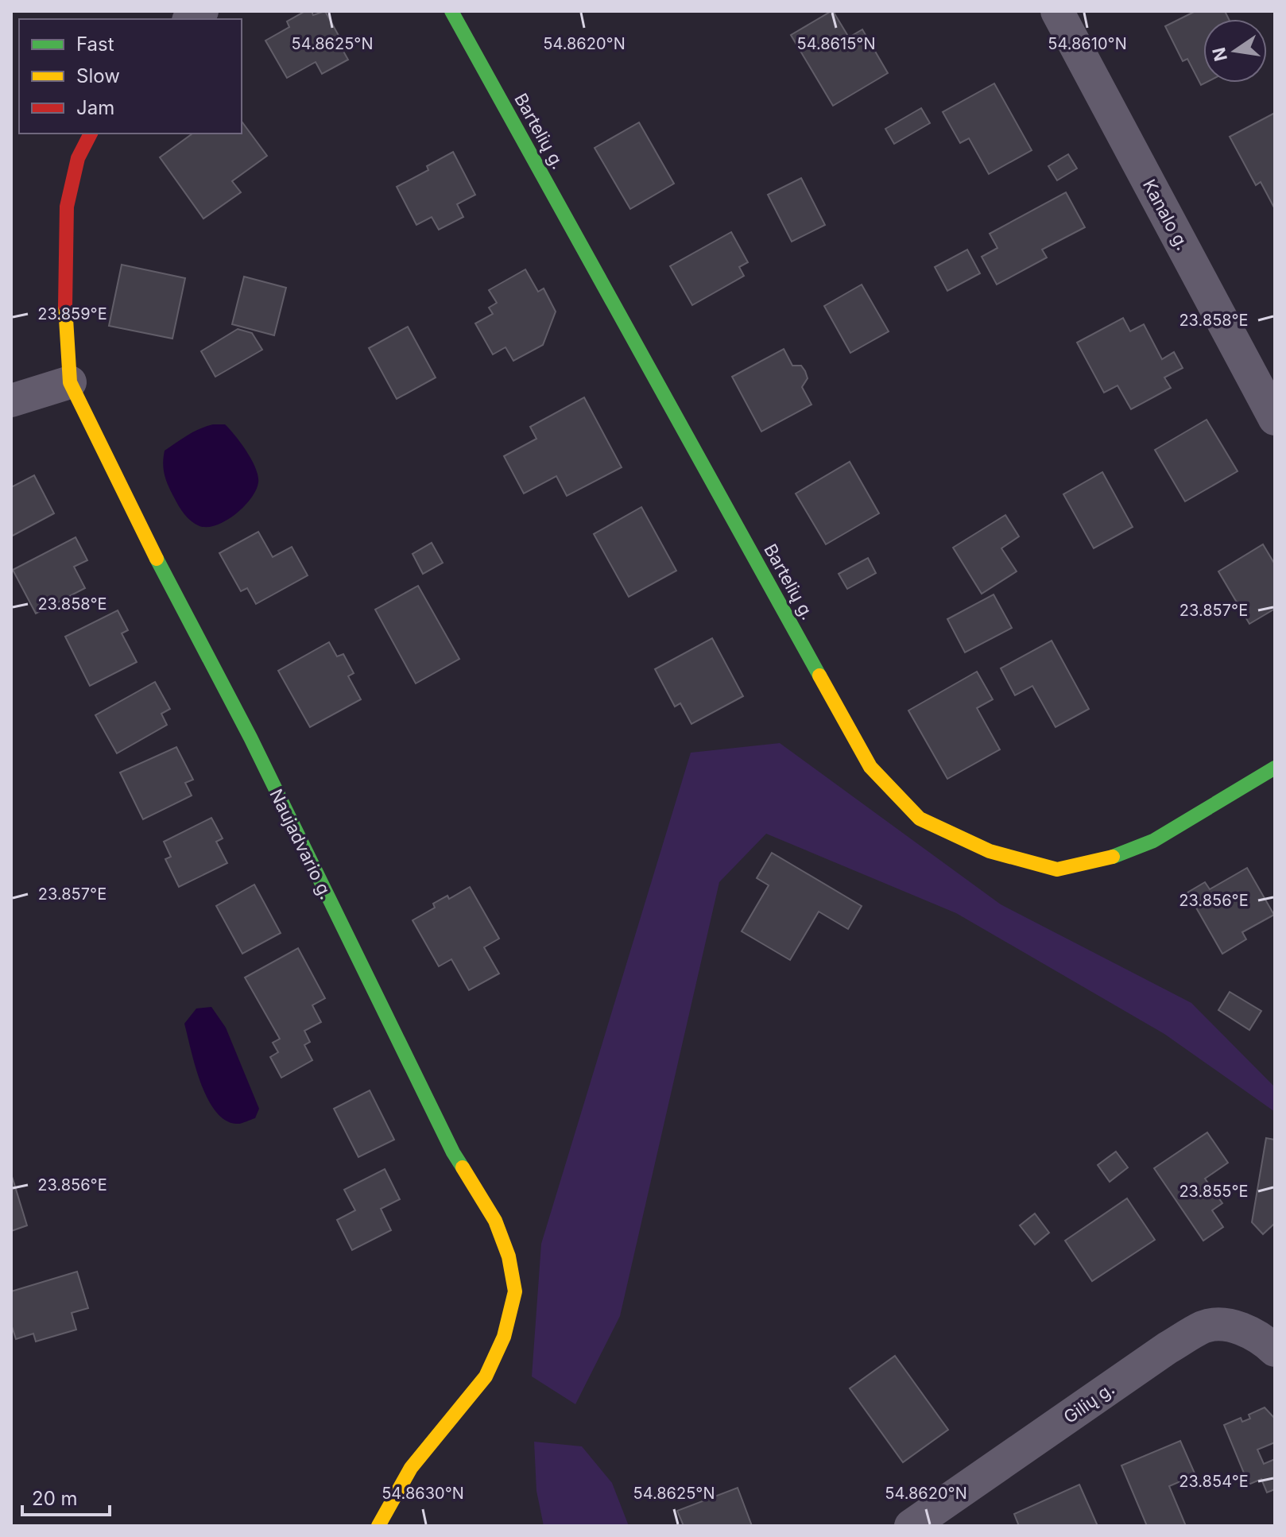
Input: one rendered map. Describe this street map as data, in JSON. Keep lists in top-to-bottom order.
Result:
{
  "streets": {
    "street": [
      "Bartelių g.",
      "Kanalo g.",
      "Naujadvario g.",
      "Gilių g."
    ]
  },
  "legend": ["Fast", "Slow", "Jam"],
  "scale_bar": "20 m",
  "north": "left",
  "coordinates": [
    "54.8625°N",
    "54.8620°N",
    "54.8615°N",
    "54.8610°N",
    "23.859°E",
    "23.858°E",
    "23.857°E",
    "23.856°E",
    "23.855°E",
    "23.854°E",
    "54.8630°N"
  ]
}
